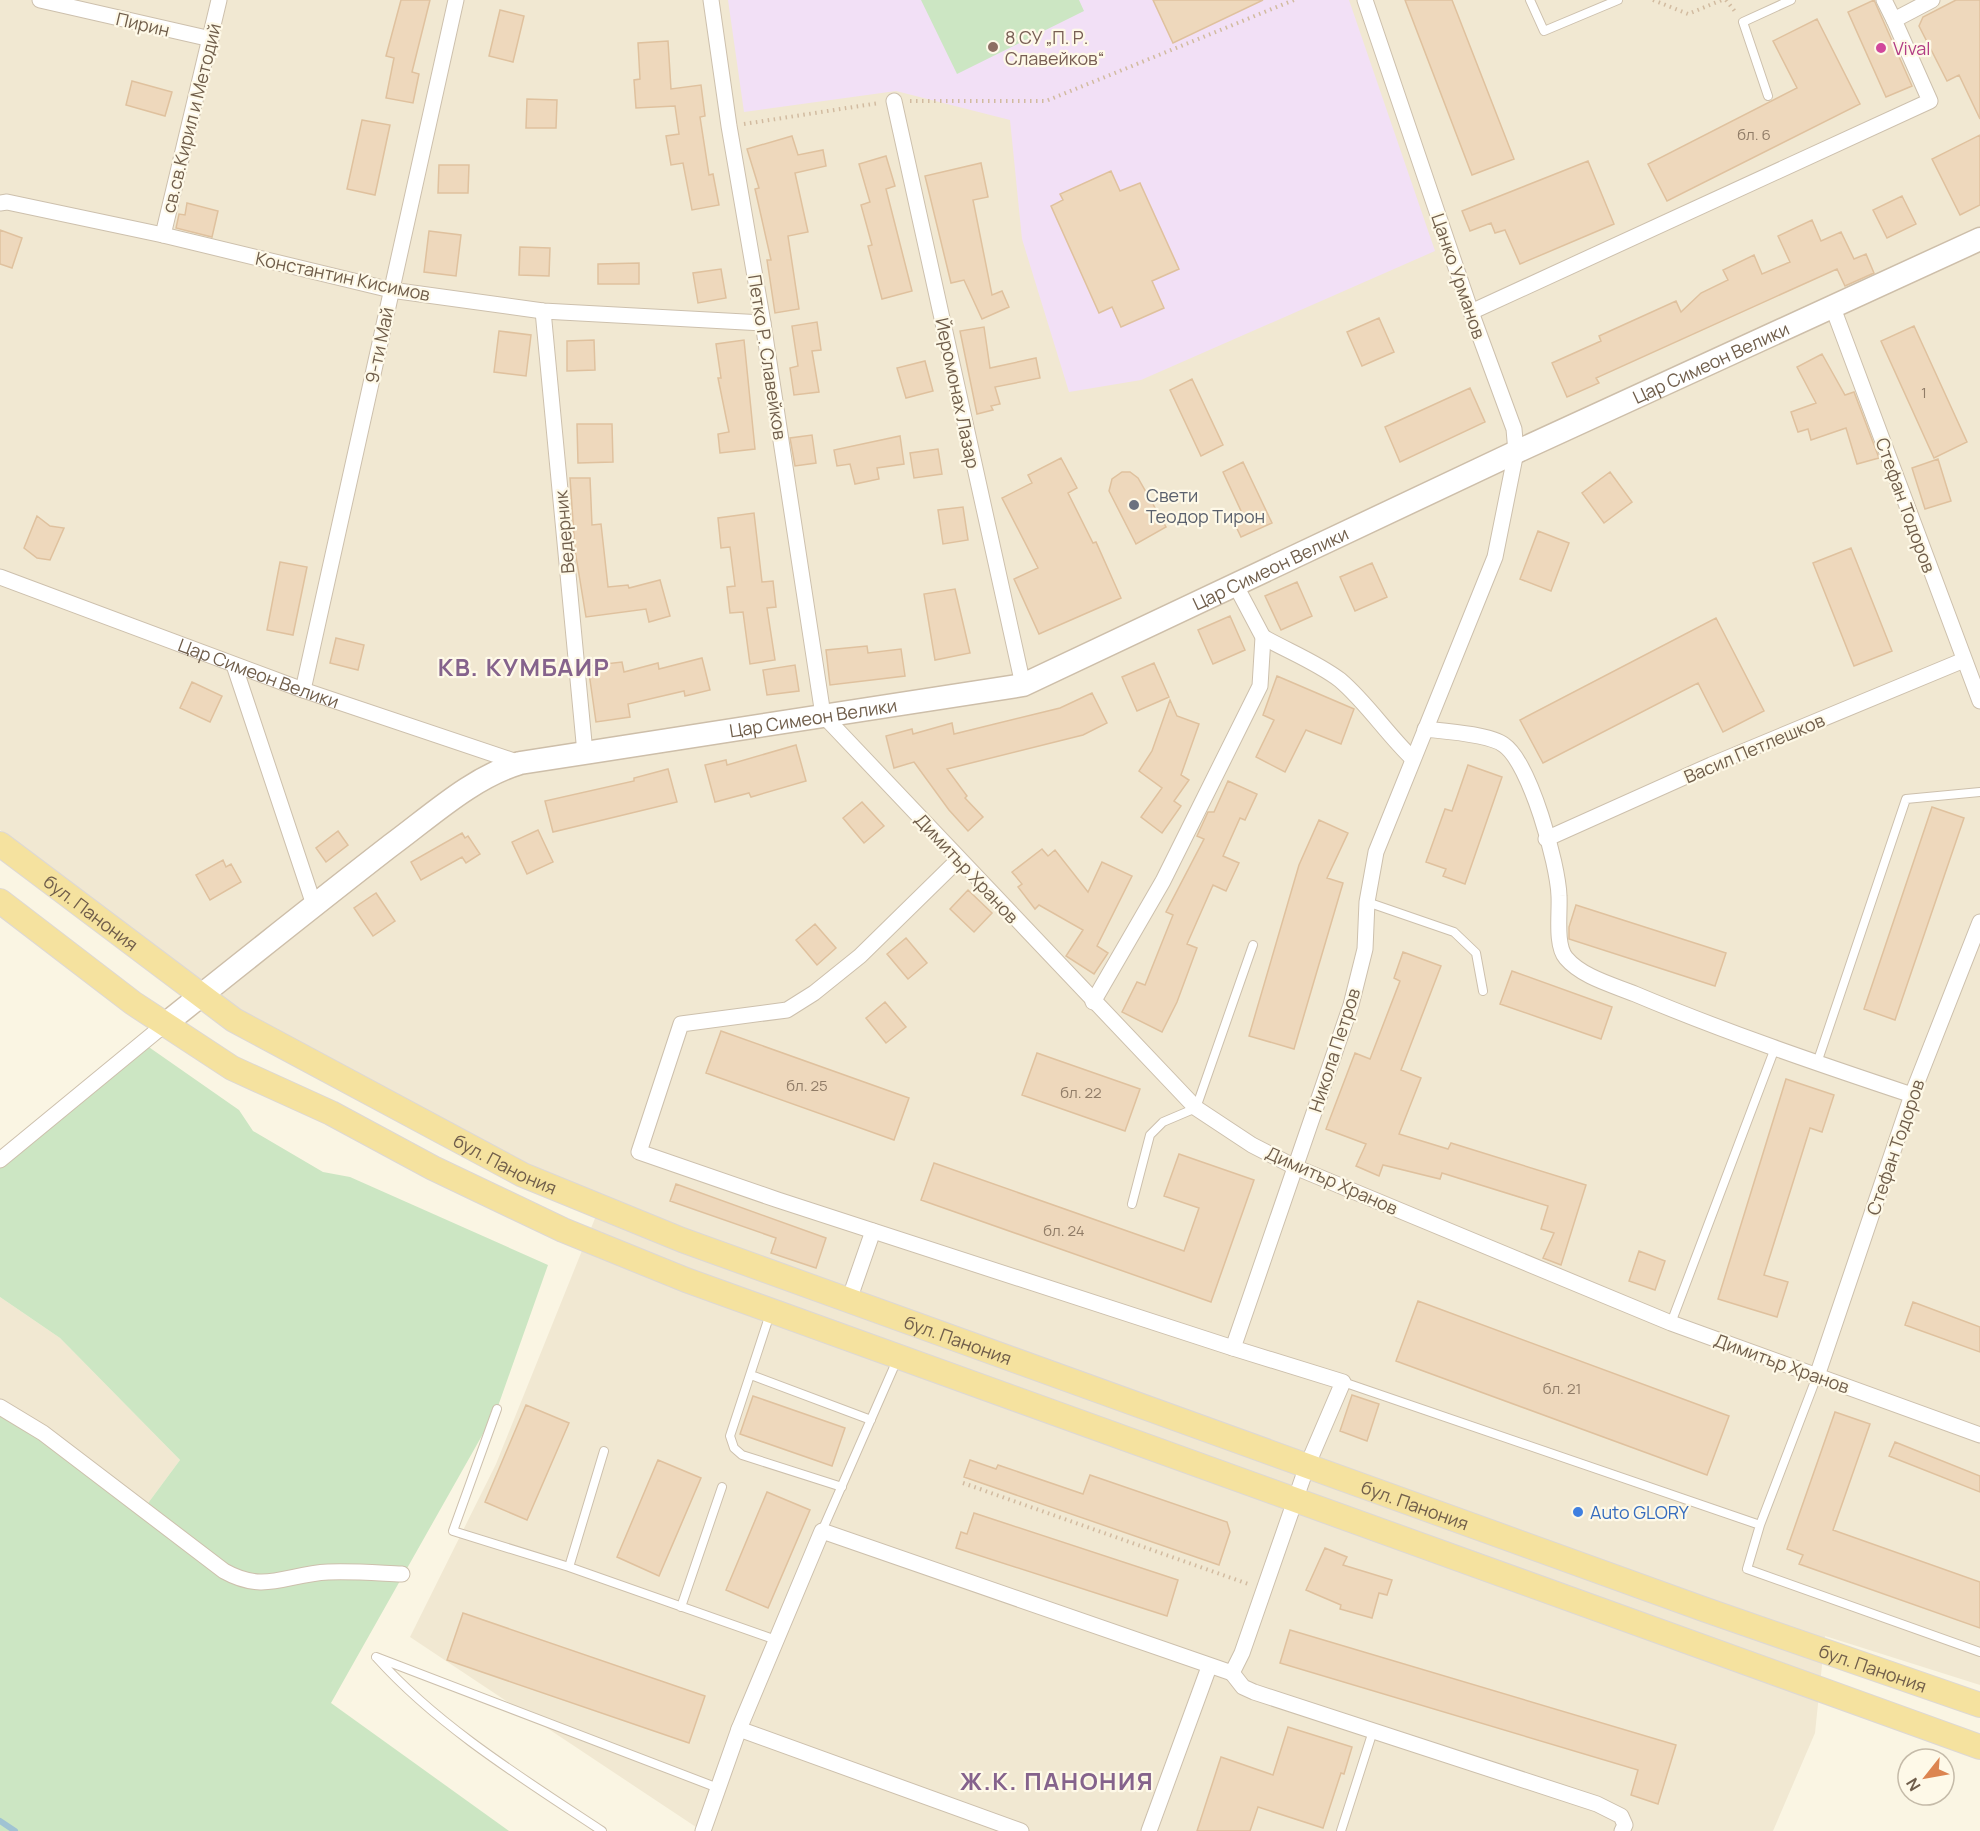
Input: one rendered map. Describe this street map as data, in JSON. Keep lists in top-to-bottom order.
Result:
{
  "streets": {
    "main road": ["Цар Симеон Велики", "бул. Панония"],
    "street": [
      "Пирин",
      "св.св.Кирил и Методий",
      "Константин Кисимов",
      "Цанко Урманов",
      "9-ти Май",
      "Петко Р. Славейков",
      "Йеромонах Лазар",
      "Стефан Тодоров",
      "Ведерник",
      "Васил Петлешков",
      "Димитър Хранов",
      "Никола Петров"
    ]
  },
  "crossings": [
    ["Пирин", "св.св.Кирил и Методий"],
    ["св.св.Кирил и Методий", "Константин Кисимов"],
    ["Константин Кисимов", "9-ти Май"],
    ["Константин Кисимов", "Петко Р. Славейков"],
    ["Константин Кисимов", "Ведерник"],
    ["Цанко Урманов", "Цар Симеон Велики"],
    ["Цанко Урманов", "Никола Петров"],
    ["9-ти Май", "Цар Симеон Велики"],
    ["Петко Р. Славейков", "Цар Симеон Велики"],
    ["Петко Р. Славейков", "Димитър Хранов"],
    ["Цар Симеон Велики", "Йеромонах Лазар"],
    ["Цар Симеон Велики", "Стефан Тодоров"],
    ["Цар Симеон Велики", "Ведерник"],
    ["Цар Симеон Велики", "Димитър Хранов"],
    ["Цар Симеон Велики", "бул. Панония"],
    ["Стефан Тодоров", "Васил Петлешков"],
    ["Стефан Тодоров", "Димитър Хранов"],
    ["Димитър Хранов", "Никола Петров"]
  ],
  "districts": ["КВ. КУМБАИР", "Ж.К. ПАНОНИЯ"],
  "places": [
    "8 СУ „П. Р. Славейков“",
    "Vival",
    "Свети Теодор Тирон",
    "Auto GLORY"
  ],
  "house_numbers": [
    "бл. 6",
    "1",
    "бл. 25",
    "бл. 22",
    "бл. 24",
    "бл. 21"
  ],
  "north": "bottom left"
}
